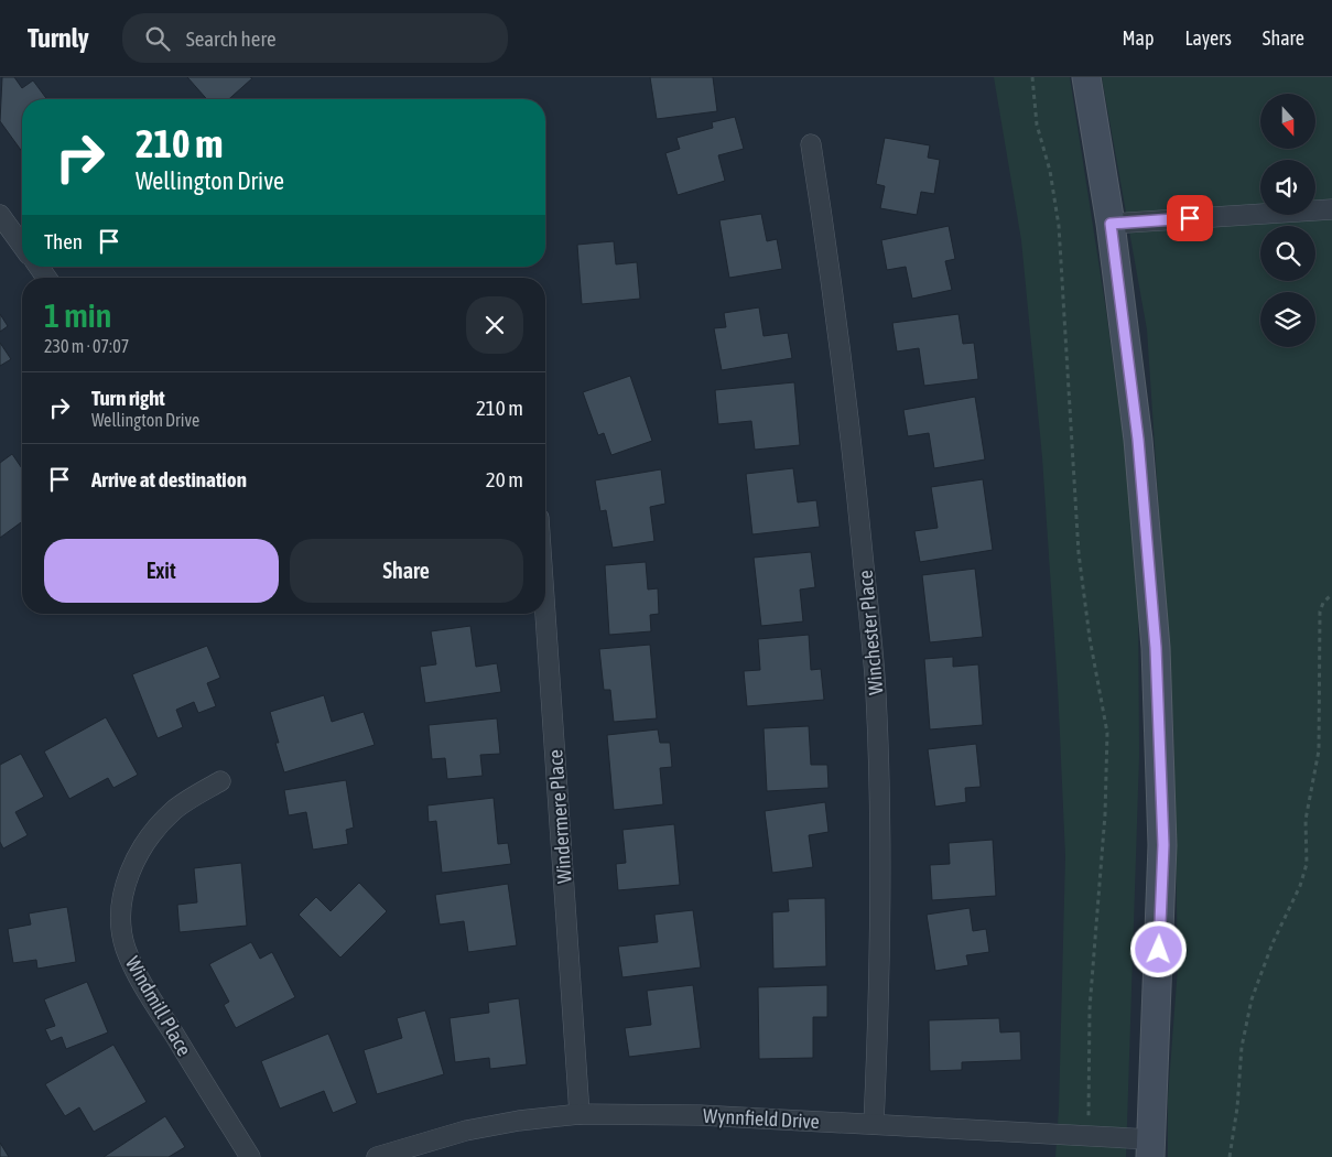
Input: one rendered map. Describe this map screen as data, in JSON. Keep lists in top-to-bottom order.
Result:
{
  "streets": {
    "street": [
      "Winchester Place",
      "Windermere Place",
      "Windmill Place",
      "Wynnfield Drive"
    ]
  },
  "crossings": [
    ["Winchester Place", "Wynnfield Drive"],
    ["Windermere Place", "Wynnfield Drive"]
  ],
  "north": "bottom",
  "page": {
    "header": "Turnly",
    "search": "Search here",
    "nav": ["Map", "Layers", "Share"],
    "turn": ["210 m", "Wellington Drive"],
    "then": "Then",
    "heading": ["1 min", "230 m · 07:07"],
    "list": [
      {
        "name": "Turn right",
        "note": "Wellington Drive",
        "value": "210 m"
      },
      {
        "name": "Arrive at destination",
        "value": "20 m"
      }
    ],
    "buttons": ["Exit", "Share"]
  }
}
